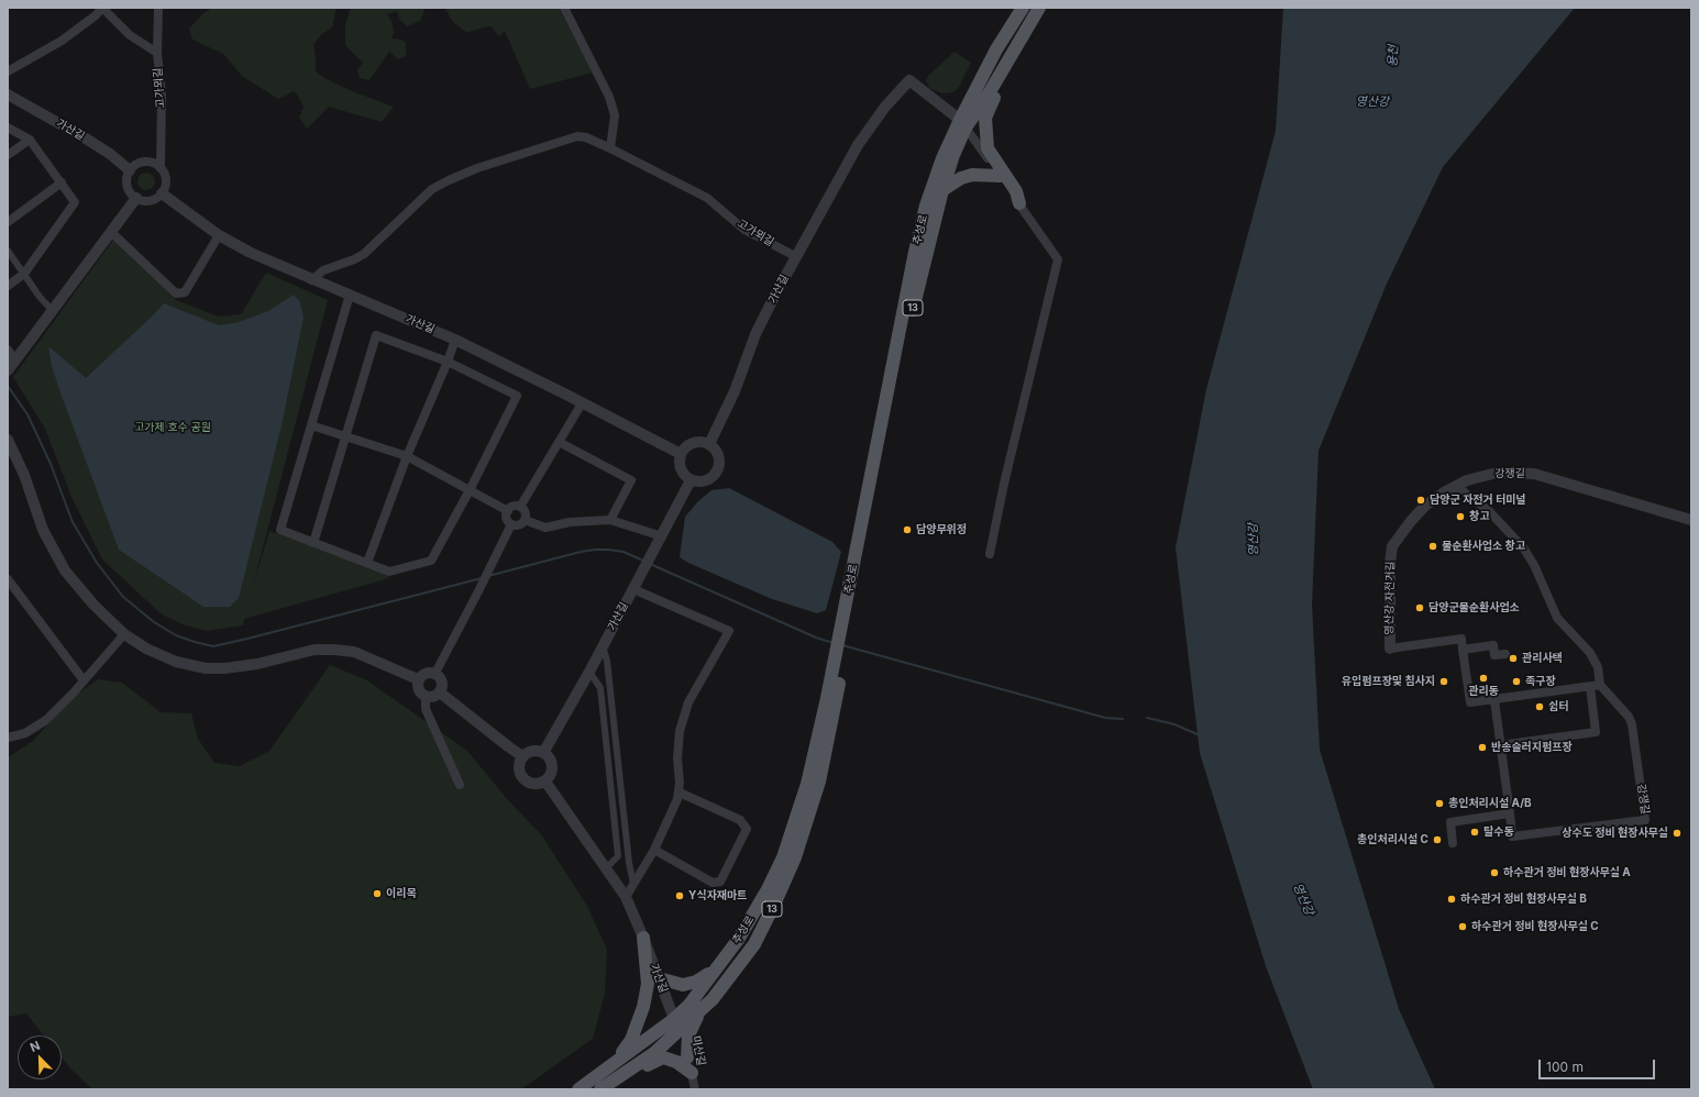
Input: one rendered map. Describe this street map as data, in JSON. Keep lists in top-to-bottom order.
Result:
{
  "streets": {
    "main road": ["추성로", "13"],
    "street": [
      "고가뫼길",
      "가산길",
      "강쟁길",
      "영산강 자전거길",
      "미산길"
    ]
  },
  "crossings": [
    ["고가뫼길", "가산길"],
    ["가산길", "추성로"],
    ["가산길", "미산길"],
    ["추성로", "미산길"],
    ["강쟁길", "영산강 자전거길"]
  ],
  "water": ["용천", "영산강"],
  "parks": ["고가제 호수 공원"],
  "places": [
    "담양군 자전거 터미널",
    "창고",
    "담양무위정",
    "물순환사업소 창고",
    "담양군물순환사업소",
    "관리사택",
    "관리동",
    "유입펌프장및 침사지",
    "족구장",
    "쉼터",
    "반송슬러지펌프장",
    "총인처리시설 A/B",
    "탈수동",
    "상수도 정비 현장사무실",
    "총인처리시설 C",
    "하수관거 정비 현장사무실 A",
    "이리목",
    "Y식자재마트",
    "하수관거 정비 현장사무실 B",
    "하수관거 정비 현장사무실 C"
  ],
  "scale_bar": "100 m",
  "north": "top left"
}
